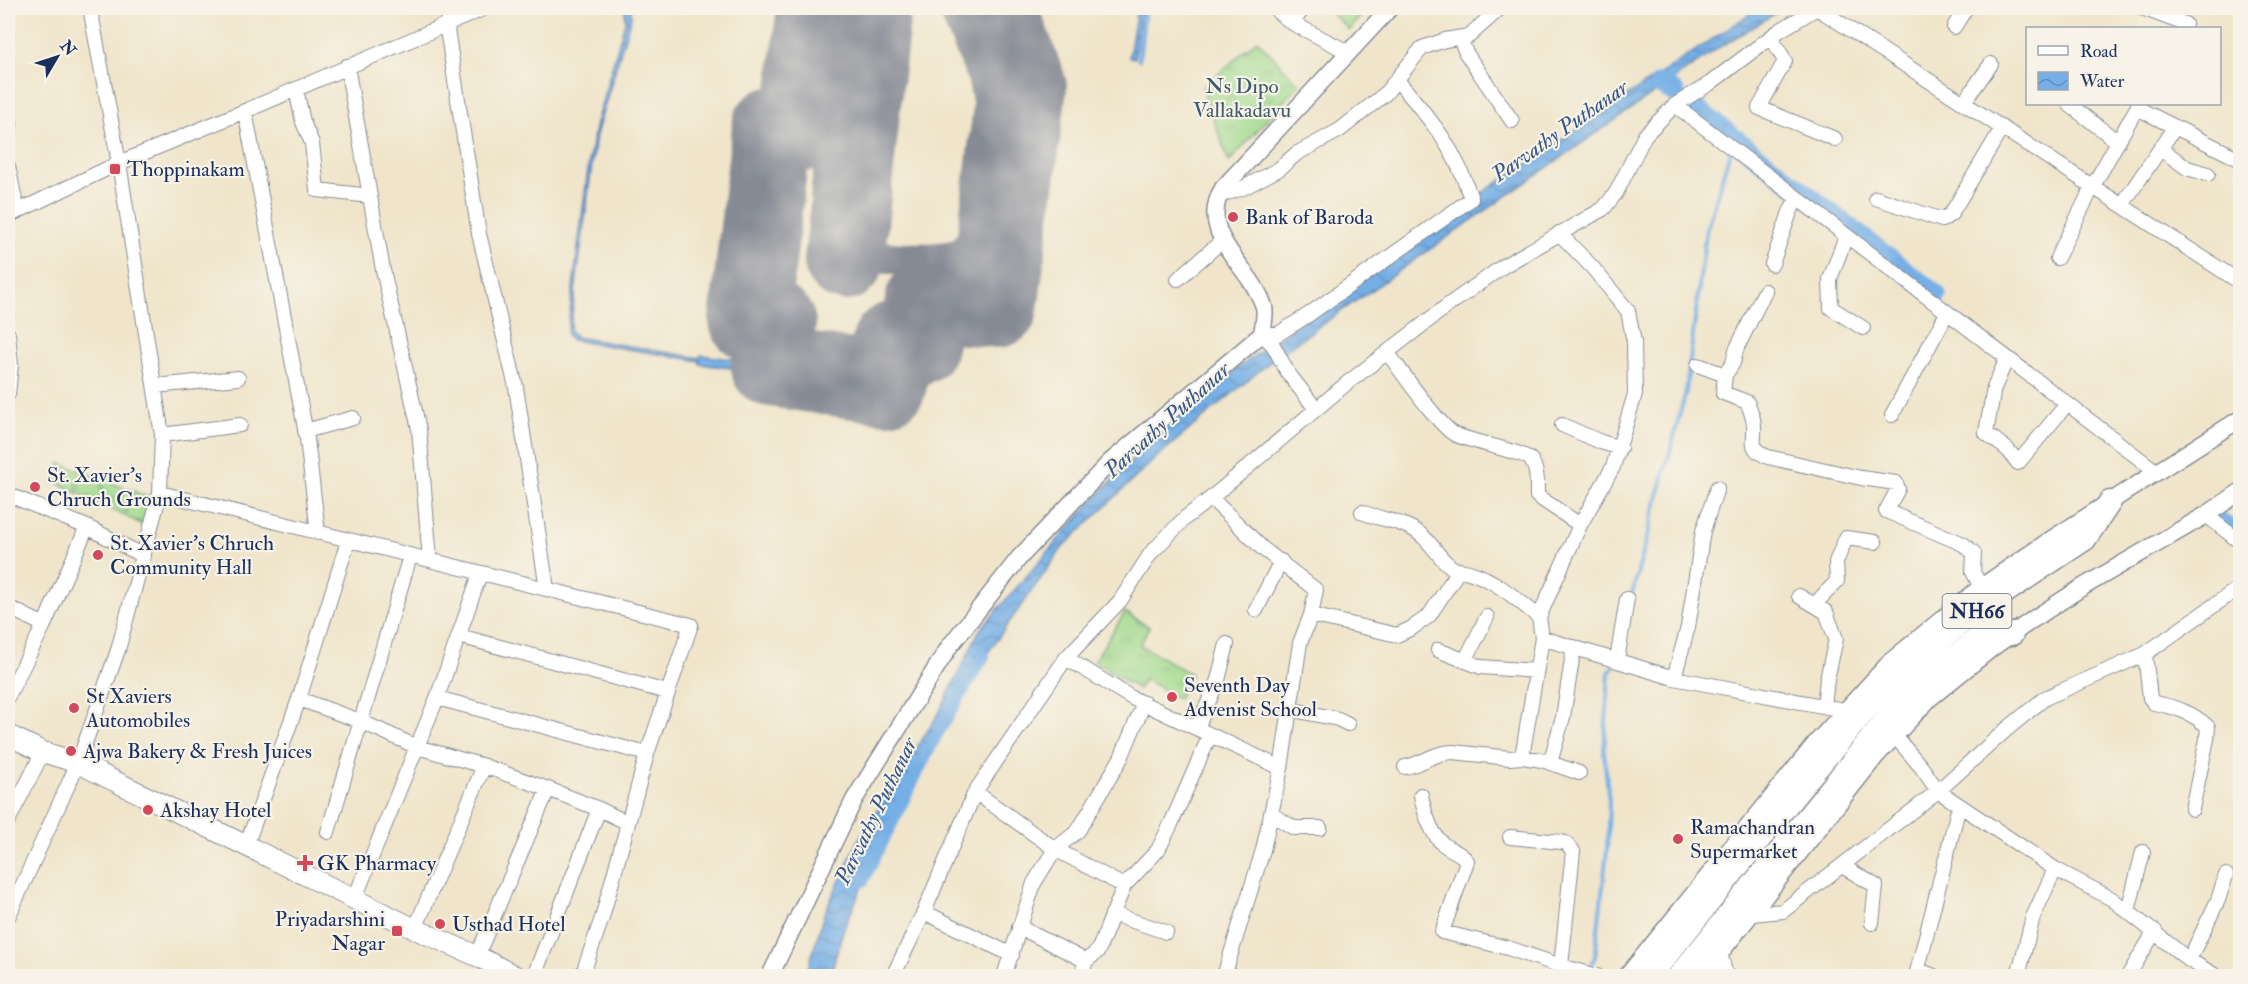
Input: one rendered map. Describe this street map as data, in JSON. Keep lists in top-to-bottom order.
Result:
{
  "streets": {
    "highway": ["NH66"]
  },
  "water": ["Parvathy Puthanar"],
  "parks": ["Ns Dipo Vallakadavu"],
  "places": {
    "transit": ["Thoppinakam", "Priyadarshini Nagar"],
    "other": [
      "Bank of Baroda",
      "St. Xavier's Chruch Grounds",
      "St. Xavier's Chruch Community Hall",
      "Seventh Day Advenist School",
      "St Xaviers Automobiles",
      "Ajwa Bakery & Fresh Juices",
      "Akshay Hotel",
      "Ramachandran Supermarket",
      "Usthad Hotel"
    ],
    "health": ["GK Pharmacy"]
  },
  "legend": ["Road", "Water"],
  "north": "top right"
}
